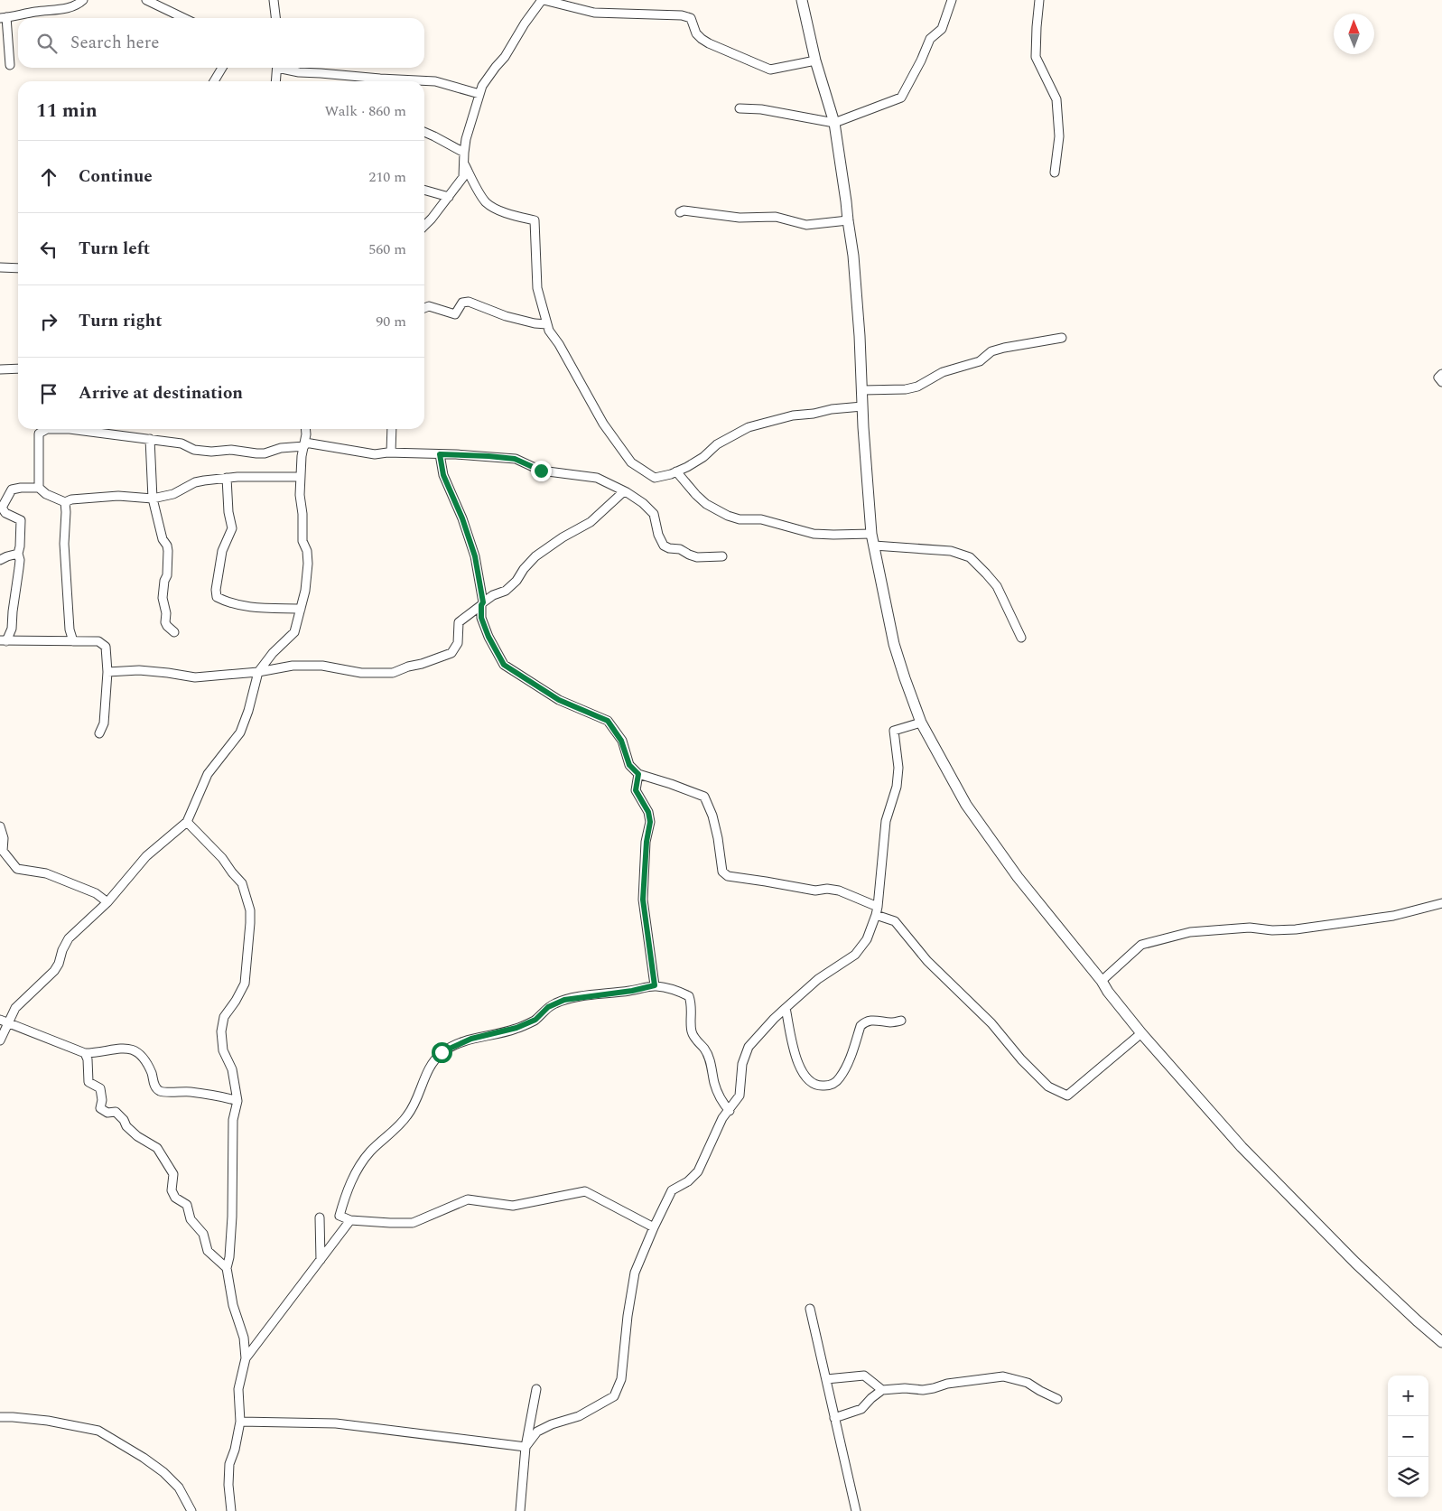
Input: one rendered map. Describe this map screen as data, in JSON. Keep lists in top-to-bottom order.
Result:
{
  "north": "top",
  "page": {
    "search": "Search here",
    "heading": ["11 min", "Walk · 860 m"],
    "list": [
      ["Continue", "210 m"],
      ["Turn left", "560 m"],
      ["Turn right", "90 m"],
      "Arrive at destination"
    ],
    "map_buttons": ["+", "−"]
  }
}
